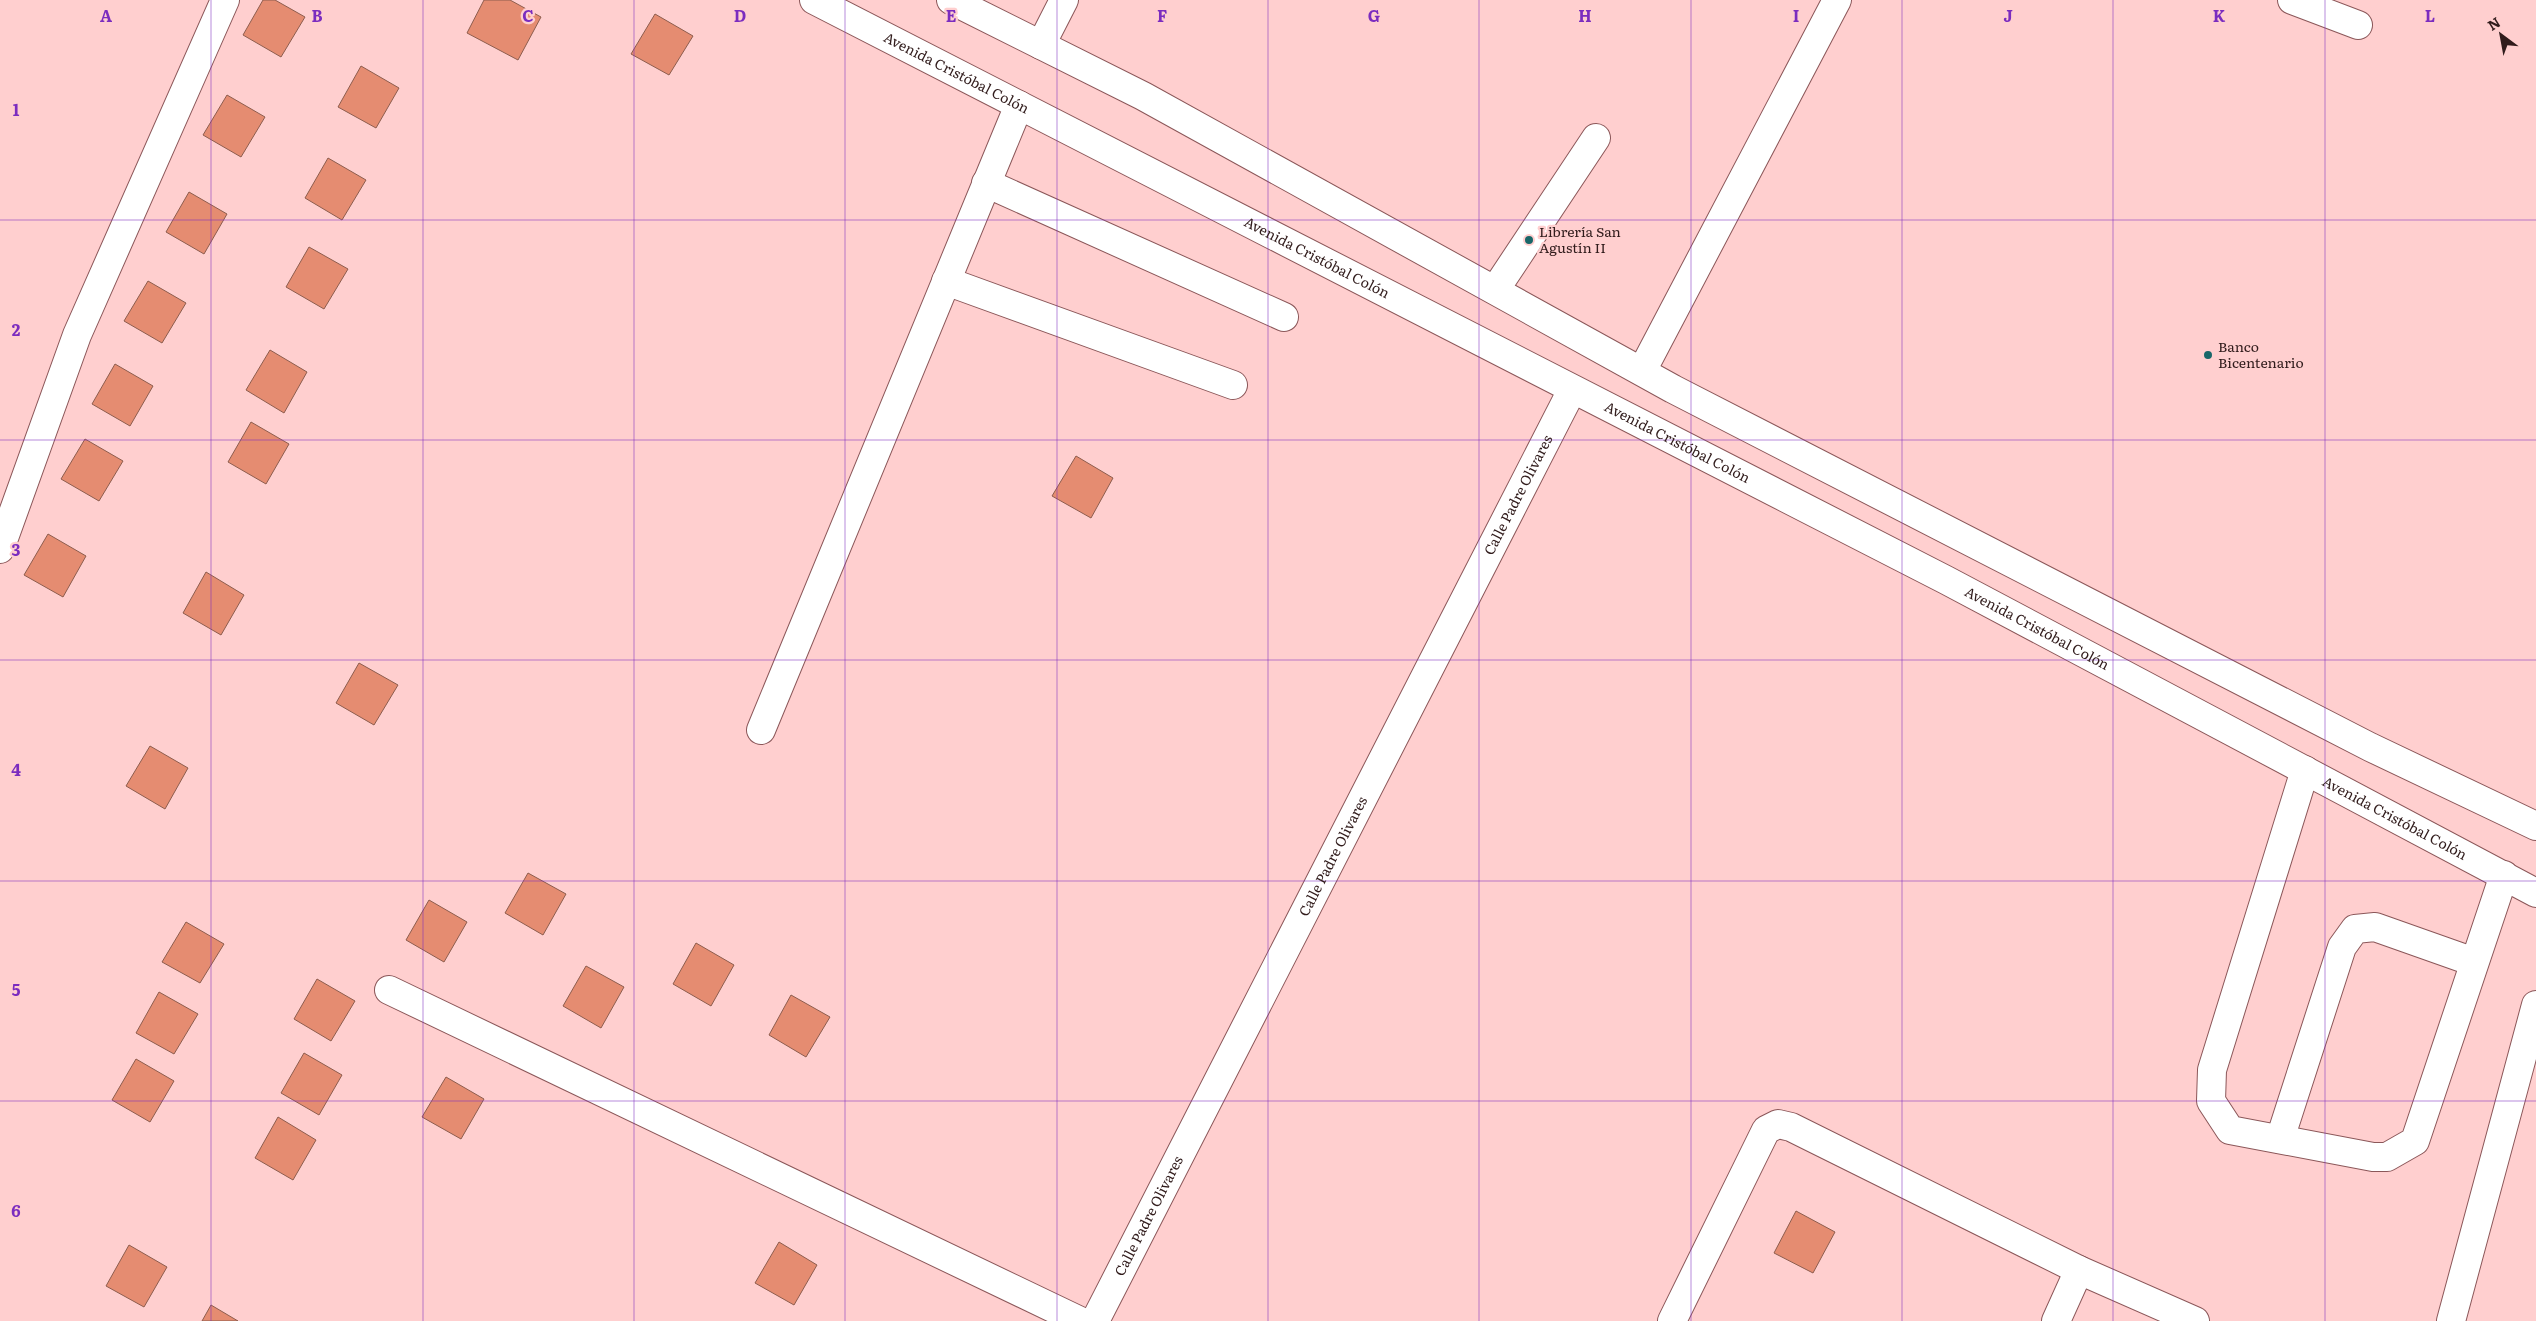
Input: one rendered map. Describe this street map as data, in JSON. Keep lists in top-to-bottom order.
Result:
{
  "streets": {
    "street": ["Avenida Cristóbal Colón", "Calle Padre Olivares"]
  },
  "crossings": [
    ["Avenida Cristóbal Colón", "Calle Padre Olivares"]
  ],
  "places": ["Librería San Agustín II", "Banco Bicentenario"],
  "north": "top left",
  "grid": {
    "columns": [
      "A",
      "B",
      "C",
      "D",
      "E",
      "F",
      "G",
      "H",
      "I",
      "J",
      "K",
      "L"
    ],
    "rows": [
      "1",
      "2",
      "3",
      "4",
      "5",
      "6"
    ]
  }
}
